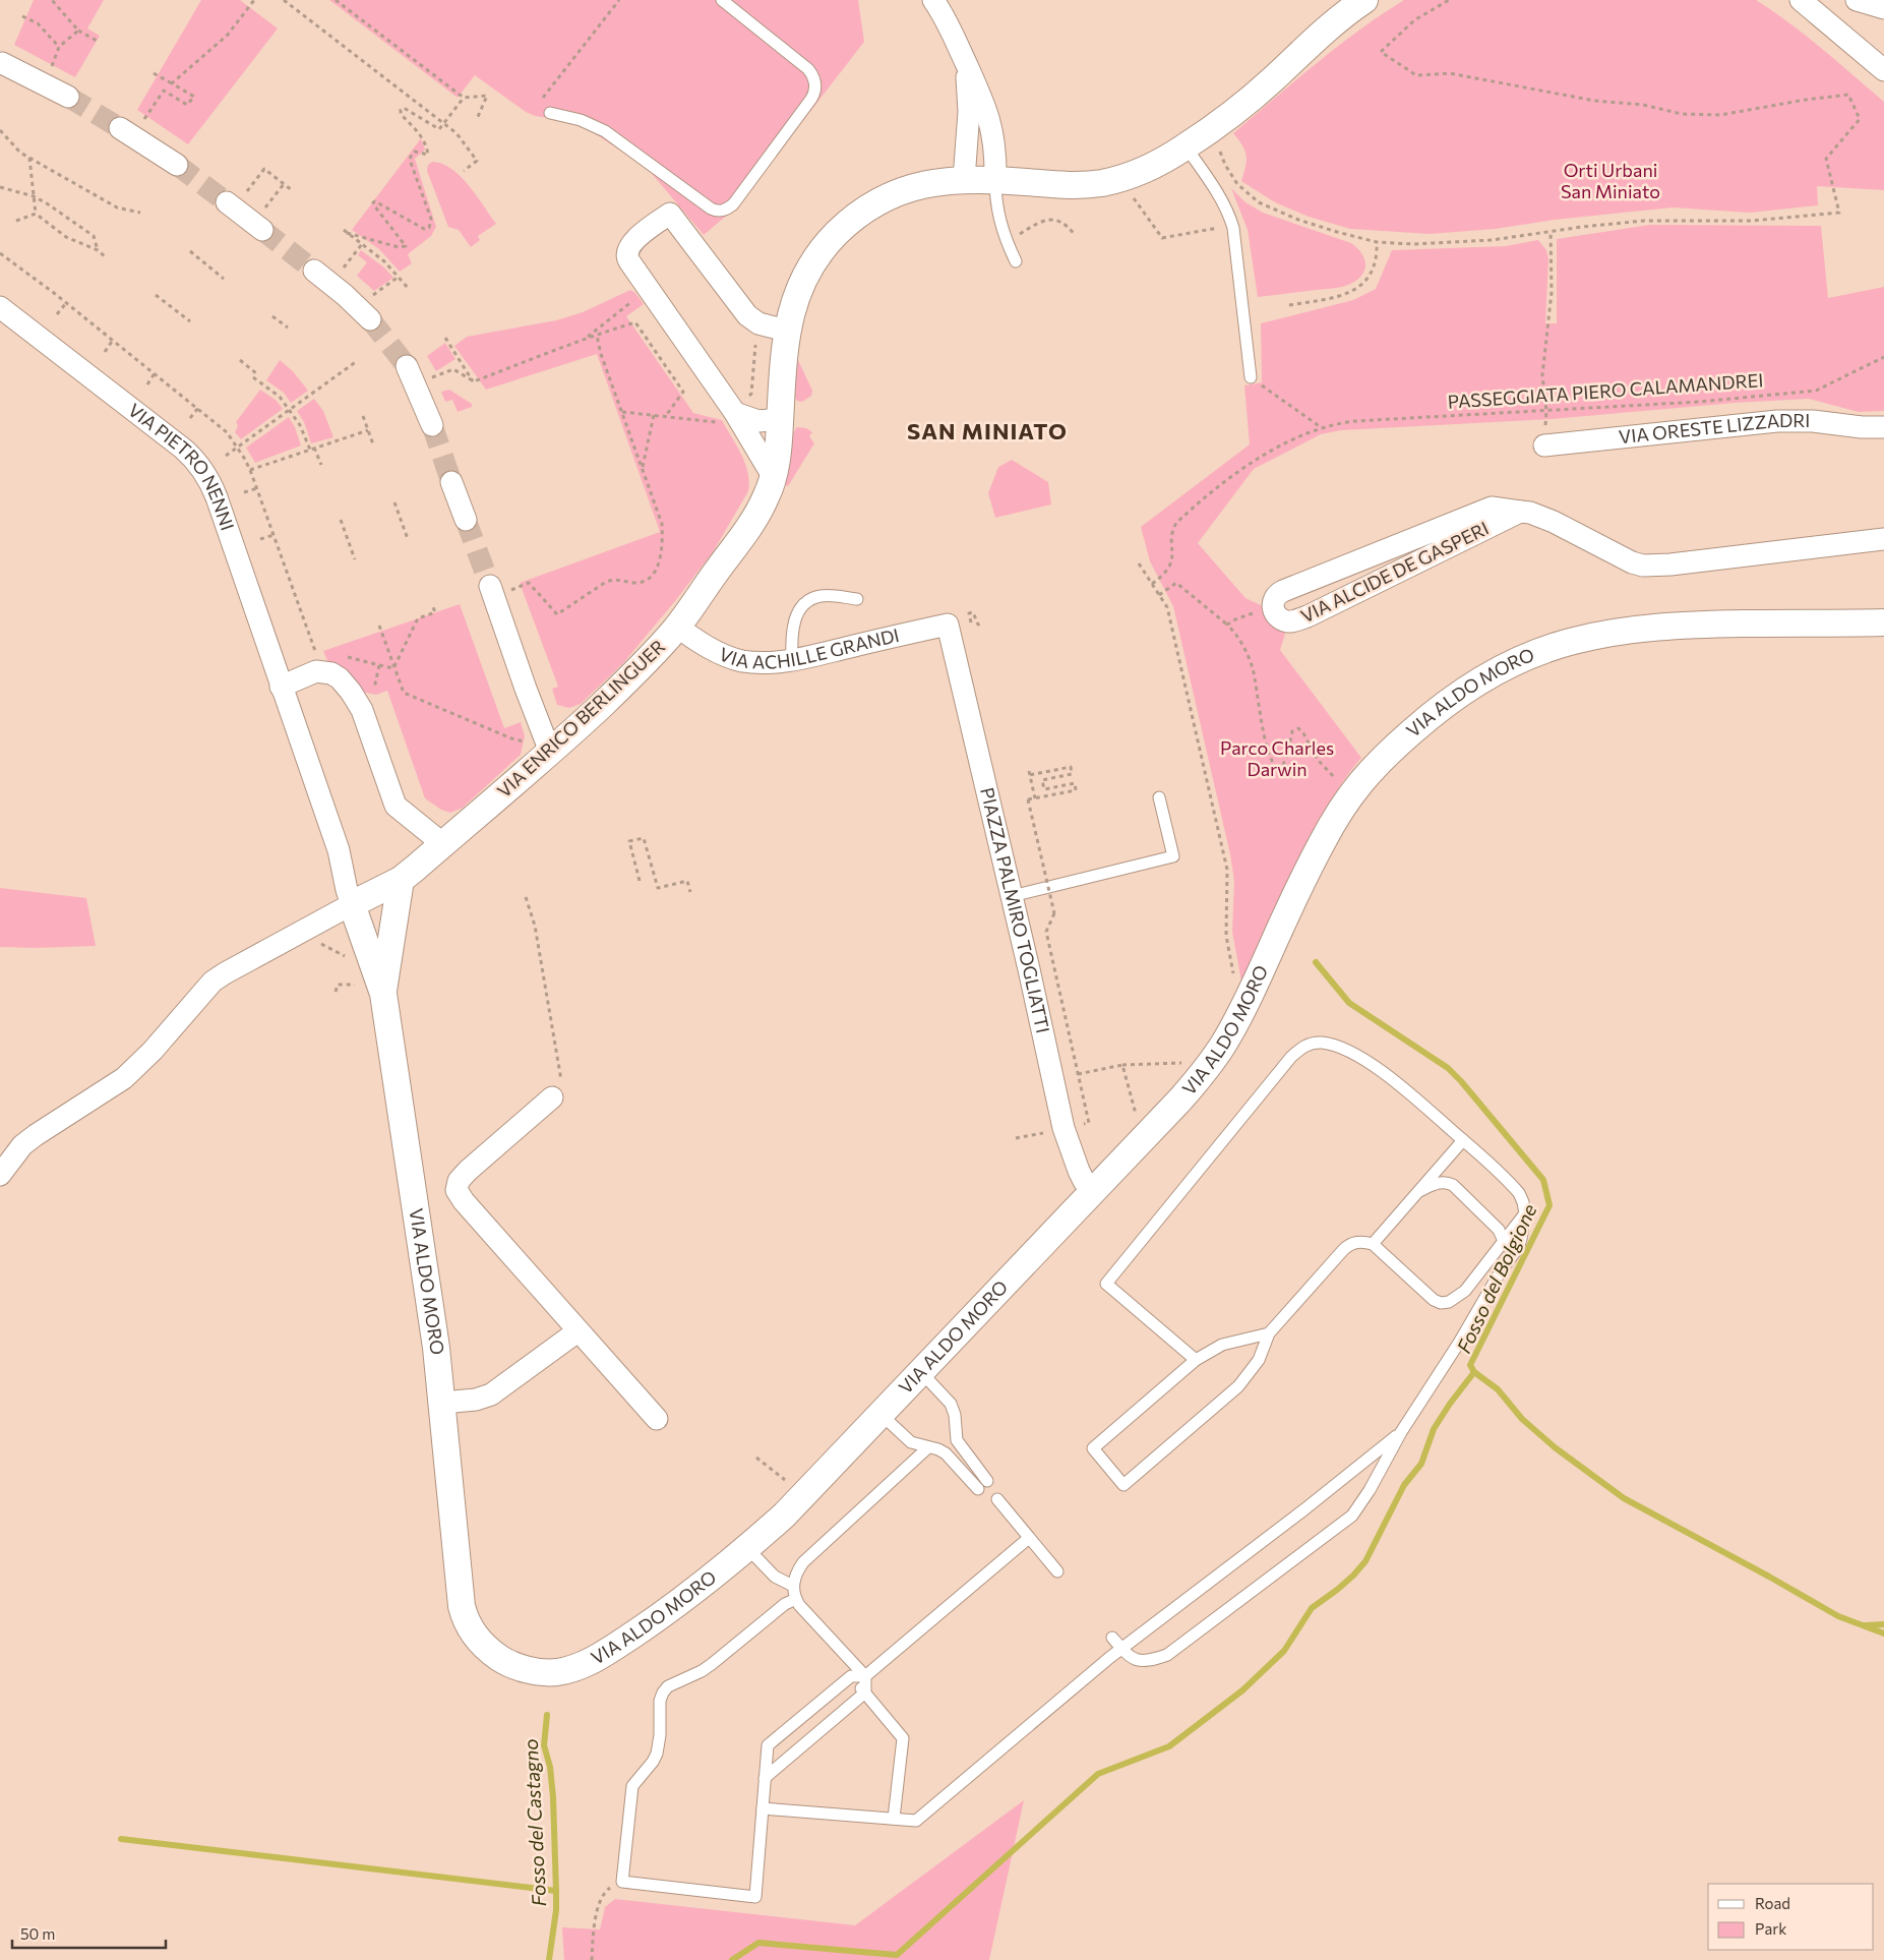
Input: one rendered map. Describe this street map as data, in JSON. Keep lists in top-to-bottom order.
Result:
{
  "streets": {
    "street": [
      "VIA ORESTE LIZZADRI",
      "VIA PIETRO NENNI",
      "VIA ALCIDE DE GASPERI",
      "VIA ACHILLE GRANDI",
      "VIA ALDO MORO",
      "VIA ENRICO BERLINGUER",
      "PIAZZA PALMIRO TOGLIATTI"
    ],
    "path": ["PASSEGGIATA PIERO CALAMANDREI"]
  },
  "crossings": [
    ["VIA PIETRO NENNI", "VIA ALDO MORO"],
    ["VIA PIETRO NENNI", "VIA ENRICO BERLINGUER"],
    ["VIA ACHILLE GRANDI", "VIA ENRICO BERLINGUER"],
    ["VIA ACHILLE GRANDI", "PIAZZA PALMIRO TOGLIATTI"],
    ["VIA ALDO MORO", "VIA ENRICO BERLINGUER"],
    ["VIA ALDO MORO", "PIAZZA PALMIRO TOGLIATTI"]
  ],
  "districts": ["SAN MINIATO"],
  "water": ["Fosso del Bolgione", "Fosso del Castagno"],
  "parks": ["Orti Urbani San Miniato", "Parco Charles Darwin"],
  "legend": ["Road", "Park"],
  "scale_bar": "50 m"
}
